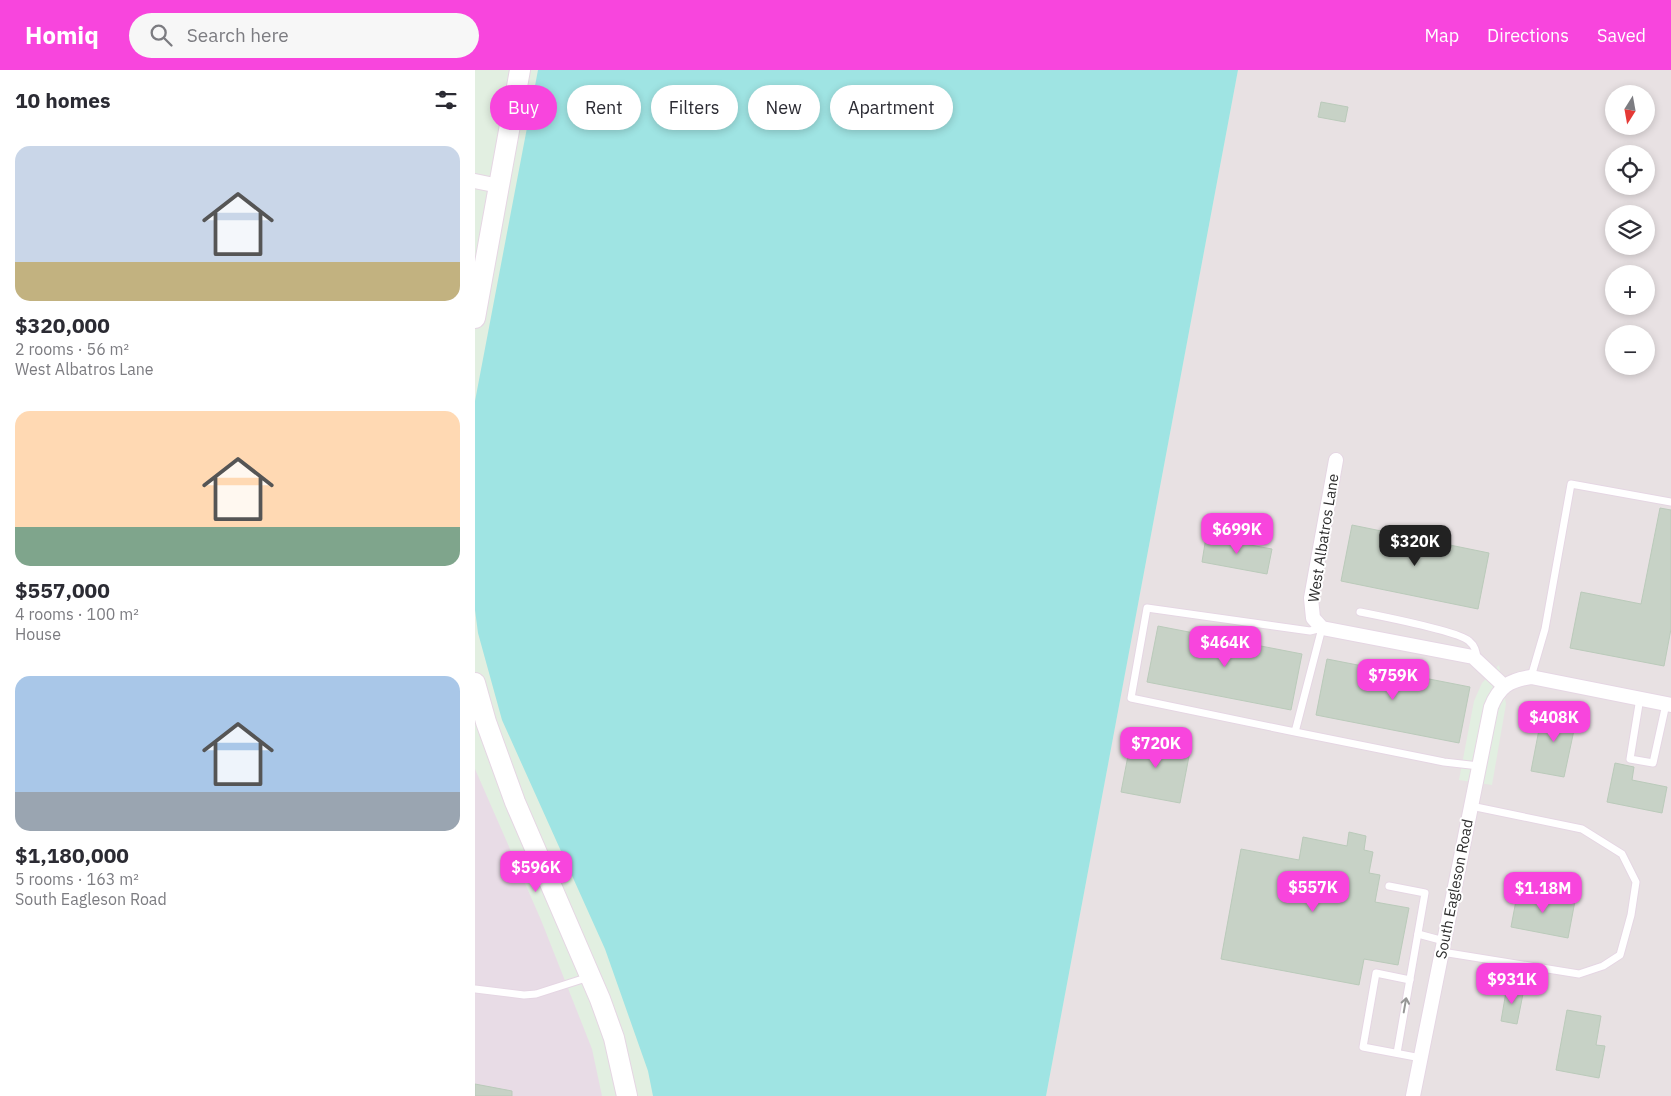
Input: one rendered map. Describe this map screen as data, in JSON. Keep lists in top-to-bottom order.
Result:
{
  "streets": {
    "street": ["West Albatros Lane", "South Eagleson Road"]
  },
  "north": "bottom",
  "page": {
    "header": "Homiq",
    "search": "Search here",
    "nav": ["Map", "Directions", "Saved"],
    "heading": "10 homes",
    "map_buttons": ["+", "−"],
    "chip": [
      "Buy",
      "Rent",
      "Filters",
      "New",
      "Apartment"
    ],
    "list": [
      {
        "name": "$320,000",
        "note": "2 rooms · 56 m² · West Albatros Lane"
      },
      {
        "name": "$557,000",
        "note": "4 rooms · 100 m² · House"
      },
      {
        "name": "$1,180,000",
        "note": "5 rooms · 163 m² · South Eagleson Road"
      }
    ],
    "price": [
      "$699K",
      "$320K",
      "$464K",
      "$759K",
      "$408K",
      "$720K",
      "$596K",
      "$557K",
      "$1.18M",
      "$931K"
    ]
  }
}
